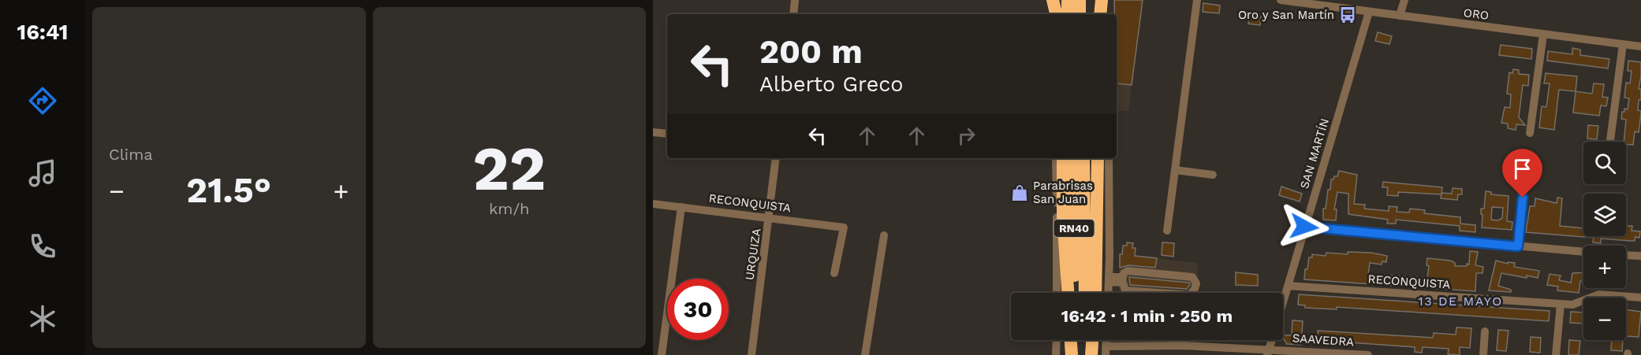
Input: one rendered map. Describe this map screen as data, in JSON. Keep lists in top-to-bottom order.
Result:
{
  "streets": {
    "highway": ["RN40"],
    "street": [
      "ORO",
      "SAN MARTÍN",
      "RECONQUISTA",
      "URQUIZA",
      "SAAVEDRA"
    ]
  },
  "crossings": [
    ["ORO", "SAN MARTÍN"],
    ["SAN MARTÍN", "RECONQUISTA"],
    ["SAN MARTÍN", "SAAVEDRA"],
    ["RECONQUISTA", "URQUIZA"]
  ],
  "districts": ["13 DE MAYO"],
  "places": {
    "bus stop": ["Oro y San Martín"],
    "shop": ["Parabrisas San Juan"]
  },
  "page": {
    "tabs": "16:41",
    "tile": [
      "Clima",
      ["22", "km/h"]
    ],
    "turn": ["200 m", "Alberto Greco"],
    "map_buttons": ["+", "−"],
    "heat": ["−", "21.5°", "+"],
    "limit": "30",
    "trip": "16:42 · 1 min · 250 m"
  }
}
